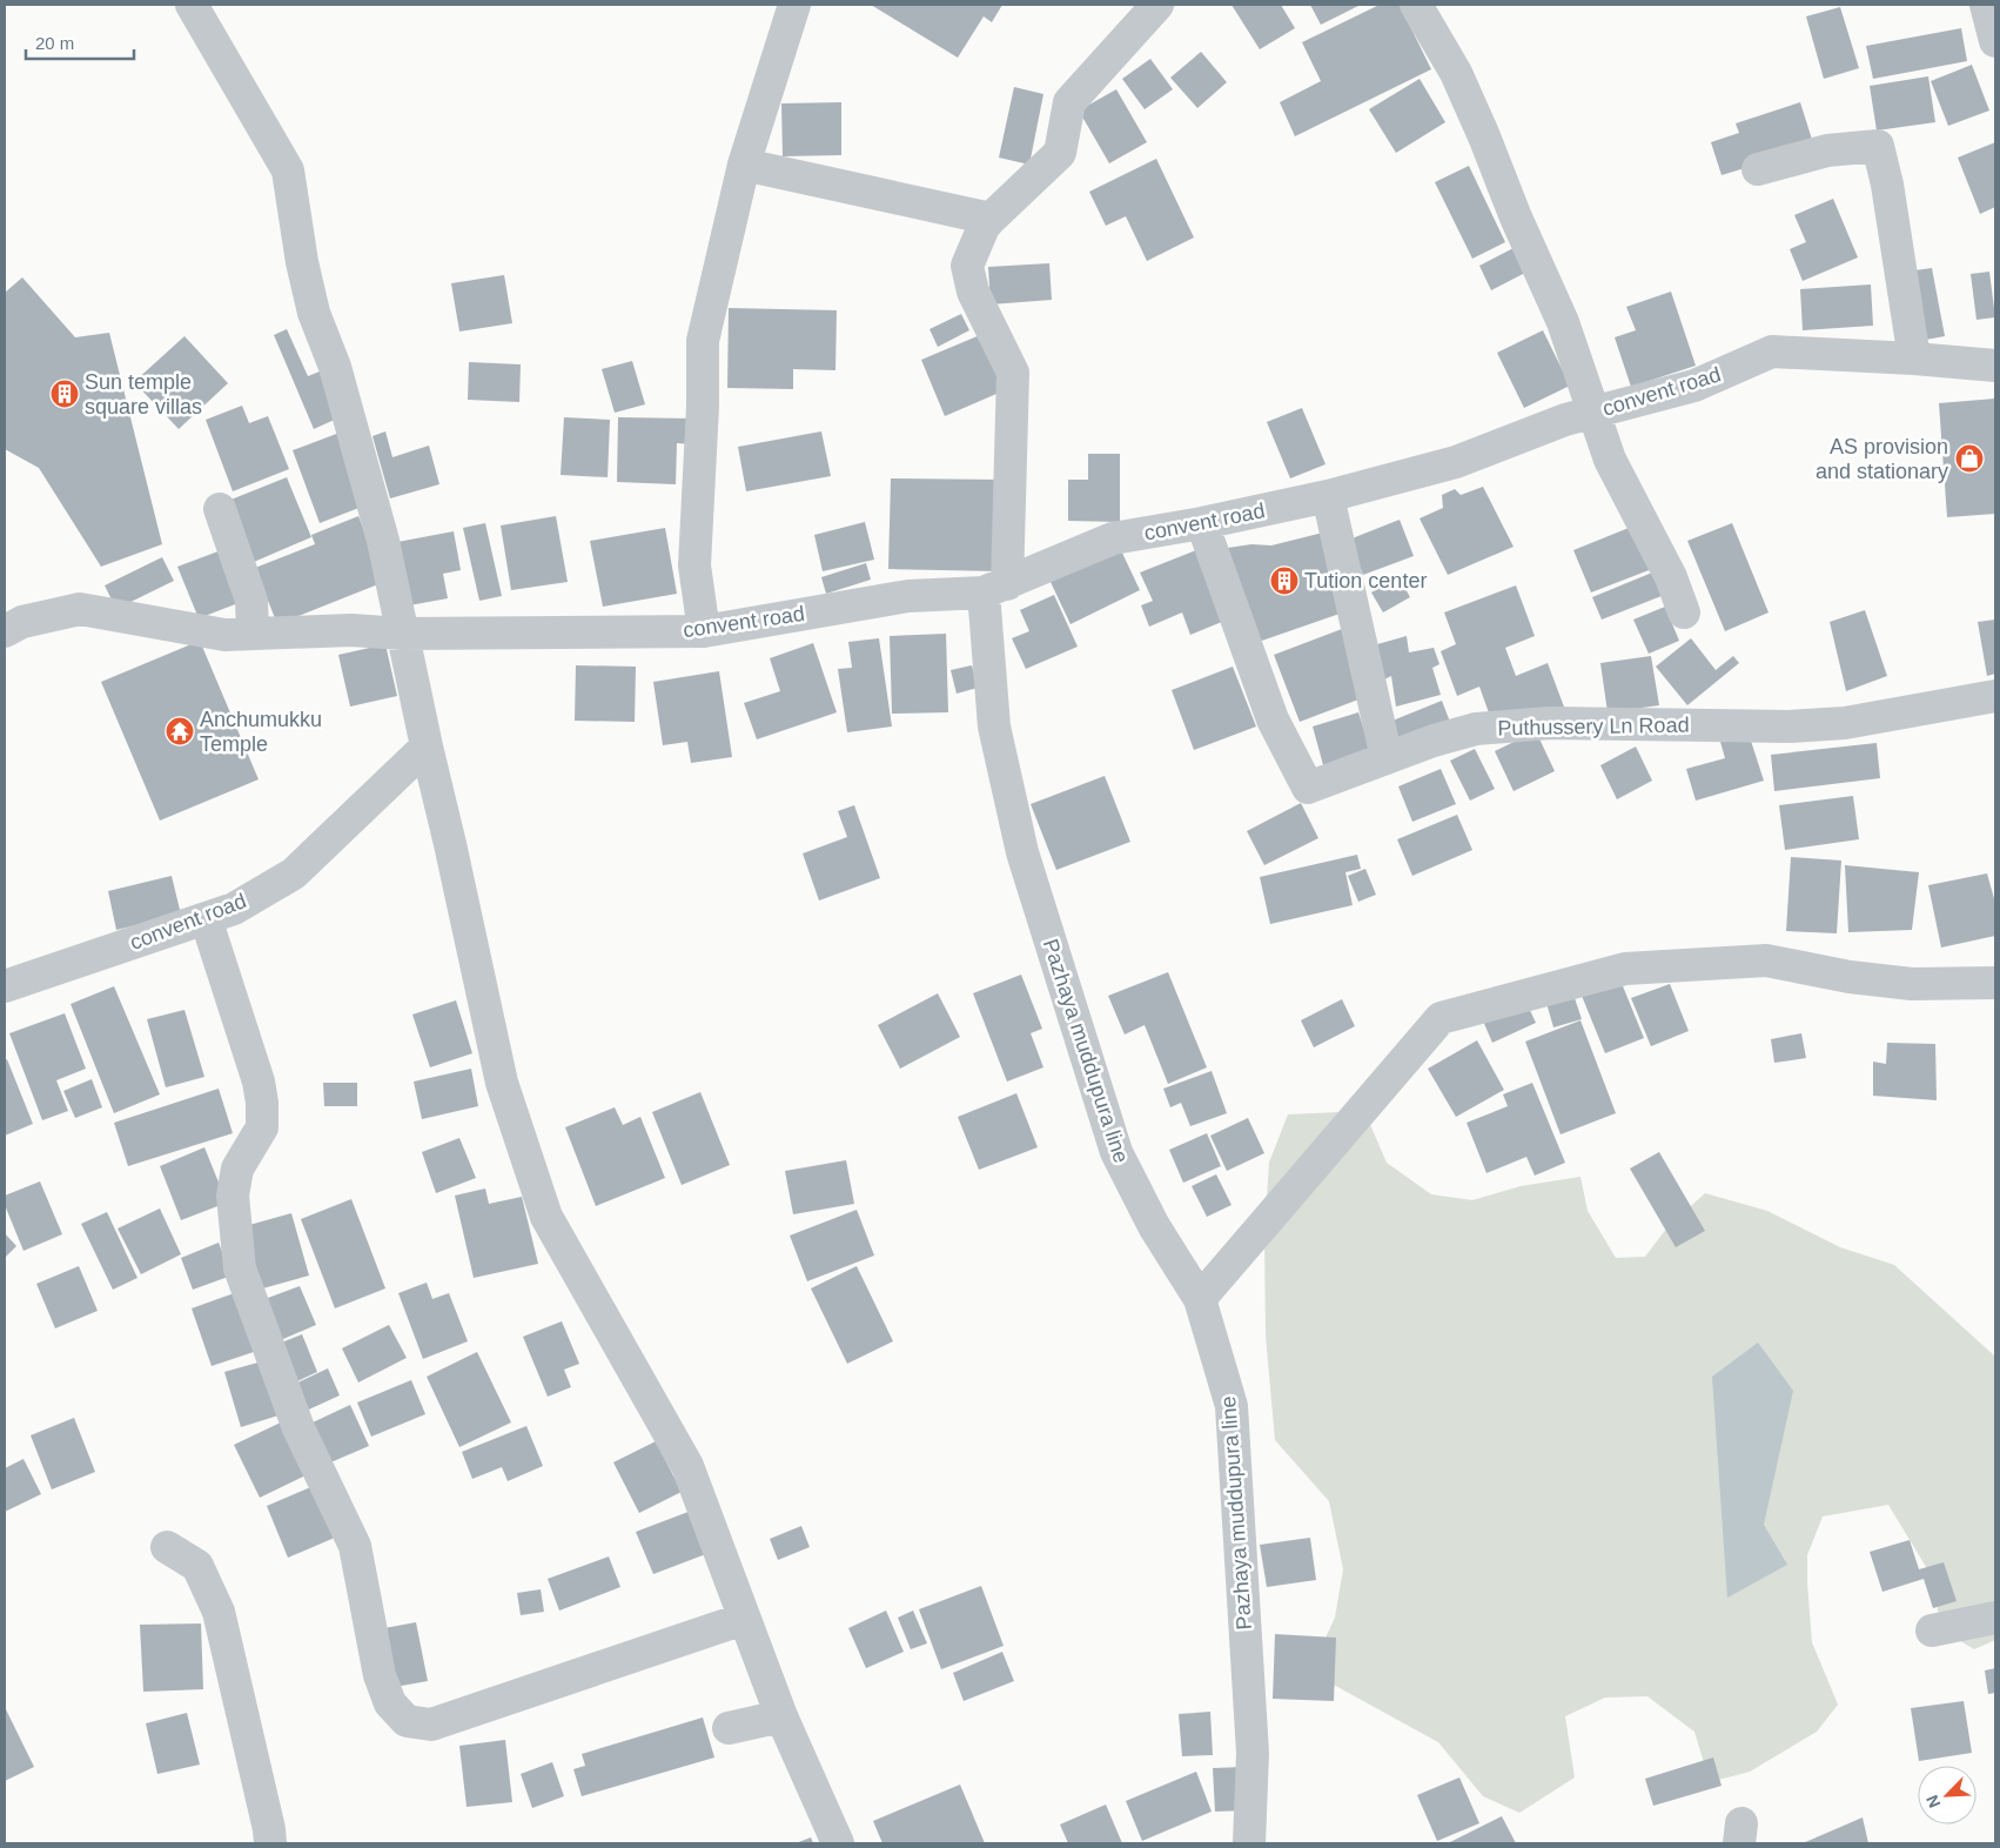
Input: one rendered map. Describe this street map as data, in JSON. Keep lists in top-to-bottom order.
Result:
{
  "streets": {
    "street": ["convent road", "Puthussery Ln Road", "Pazhaya muddupura line"]
  },
  "crossings": [
    ["convent road", "Puthussery Ln Road"],
    ["convent road", "Pazhaya muddupura line"]
  ],
  "places": {
    "building": ["Sun temple square villas", "Tution center"],
    "shop": ["AS provision and stationary"],
    "temple": ["Anchumukku Temple"]
  },
  "scale_bar": "20 m",
  "north": "bottom left"
}
